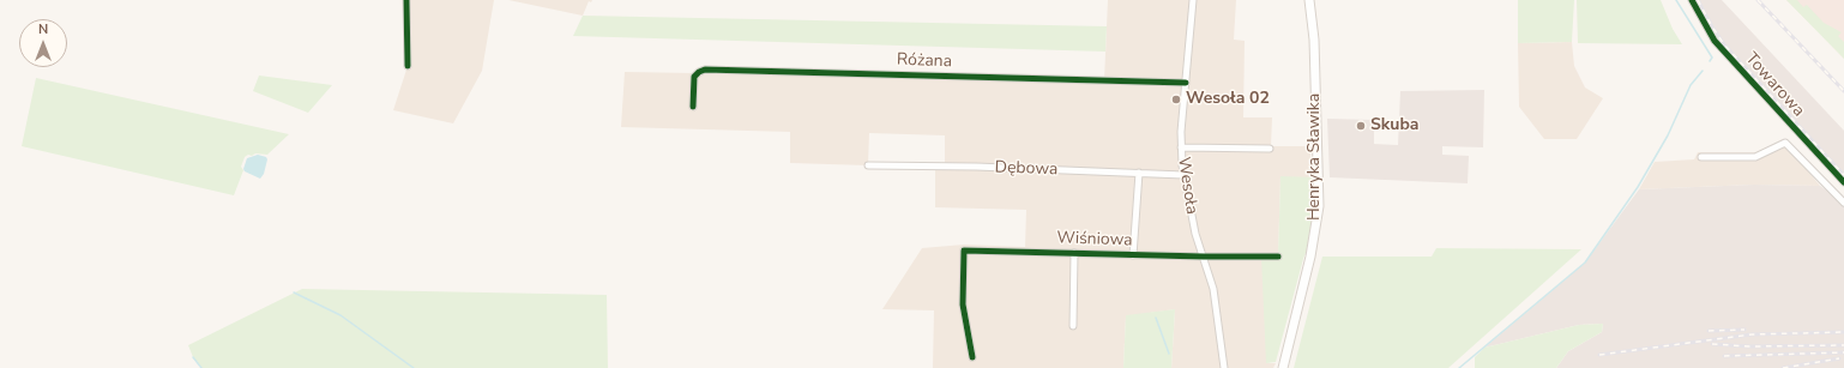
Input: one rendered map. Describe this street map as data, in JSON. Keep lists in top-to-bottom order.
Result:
{
  "streets": {
    "main road": ["Henryka Sławika"],
    "street": [
      "Różana",
      "Towarowa",
      "Dębowa",
      "Wesoła",
      "Wiśniowa"
    ]
  },
  "crossings": [
    ["Różana", "Wesoła"],
    ["Dębowa", "Wesoła"],
    ["Dębowa", "Wiśniowa"],
    ["Wesoła", "Wiśniowa"]
  ],
  "places": ["Wesoła 02", "Skuba"],
  "north": "top"
}
